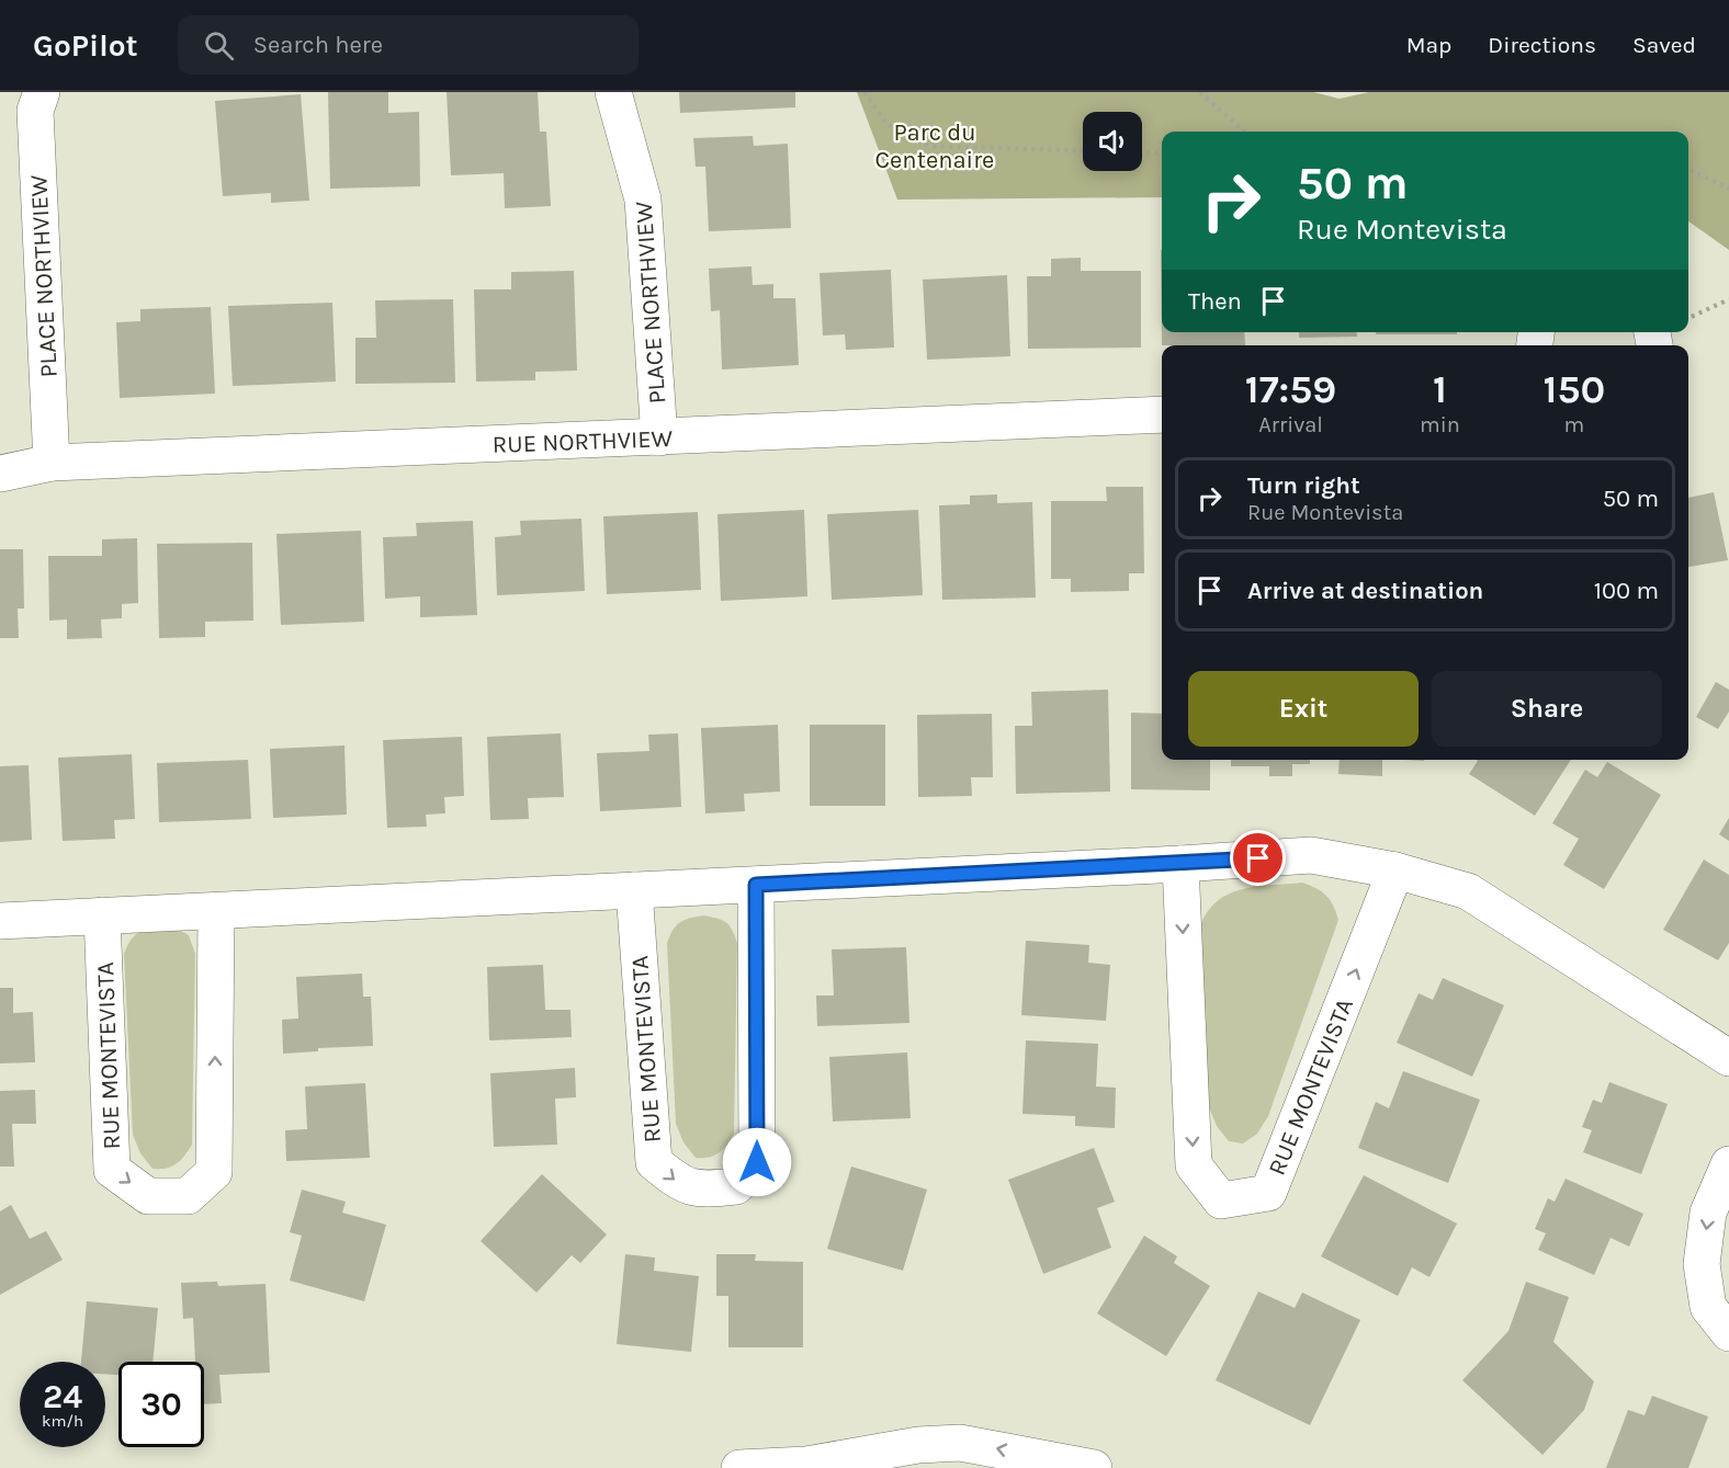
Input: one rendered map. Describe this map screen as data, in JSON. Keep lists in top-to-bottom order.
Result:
{
  "streets": {
    "street": ["PLACE NORTHVIEW", "RUE NORTHVIEW", "RUE MONTEVISTA"]
  },
  "crossings": [
    ["PLACE NORTHVIEW", "RUE NORTHVIEW"]
  ],
  "parks": ["Parc du Centenaire"],
  "page": {
    "header": "GoPilot",
    "search": "Search here",
    "nav": ["Map", "Directions", "Saved"],
    "turn": ["50 m", "Rue Montevista"],
    "then": "Then",
    "eta": [
      "17:59",
      "Arrival",
      "1",
      "min",
      "150",
      "m"
    ],
    "list": [
      {
        "name": "Turn right",
        "note": "Rue Montevista",
        "value": "50 m"
      },
      {
        "name": "Arrive at destination",
        "value": "100 m"
      }
    ],
    "buttons": ["Exit", "Share"],
    "speed": "24 km/h",
    "limit": "30"
  }
}
